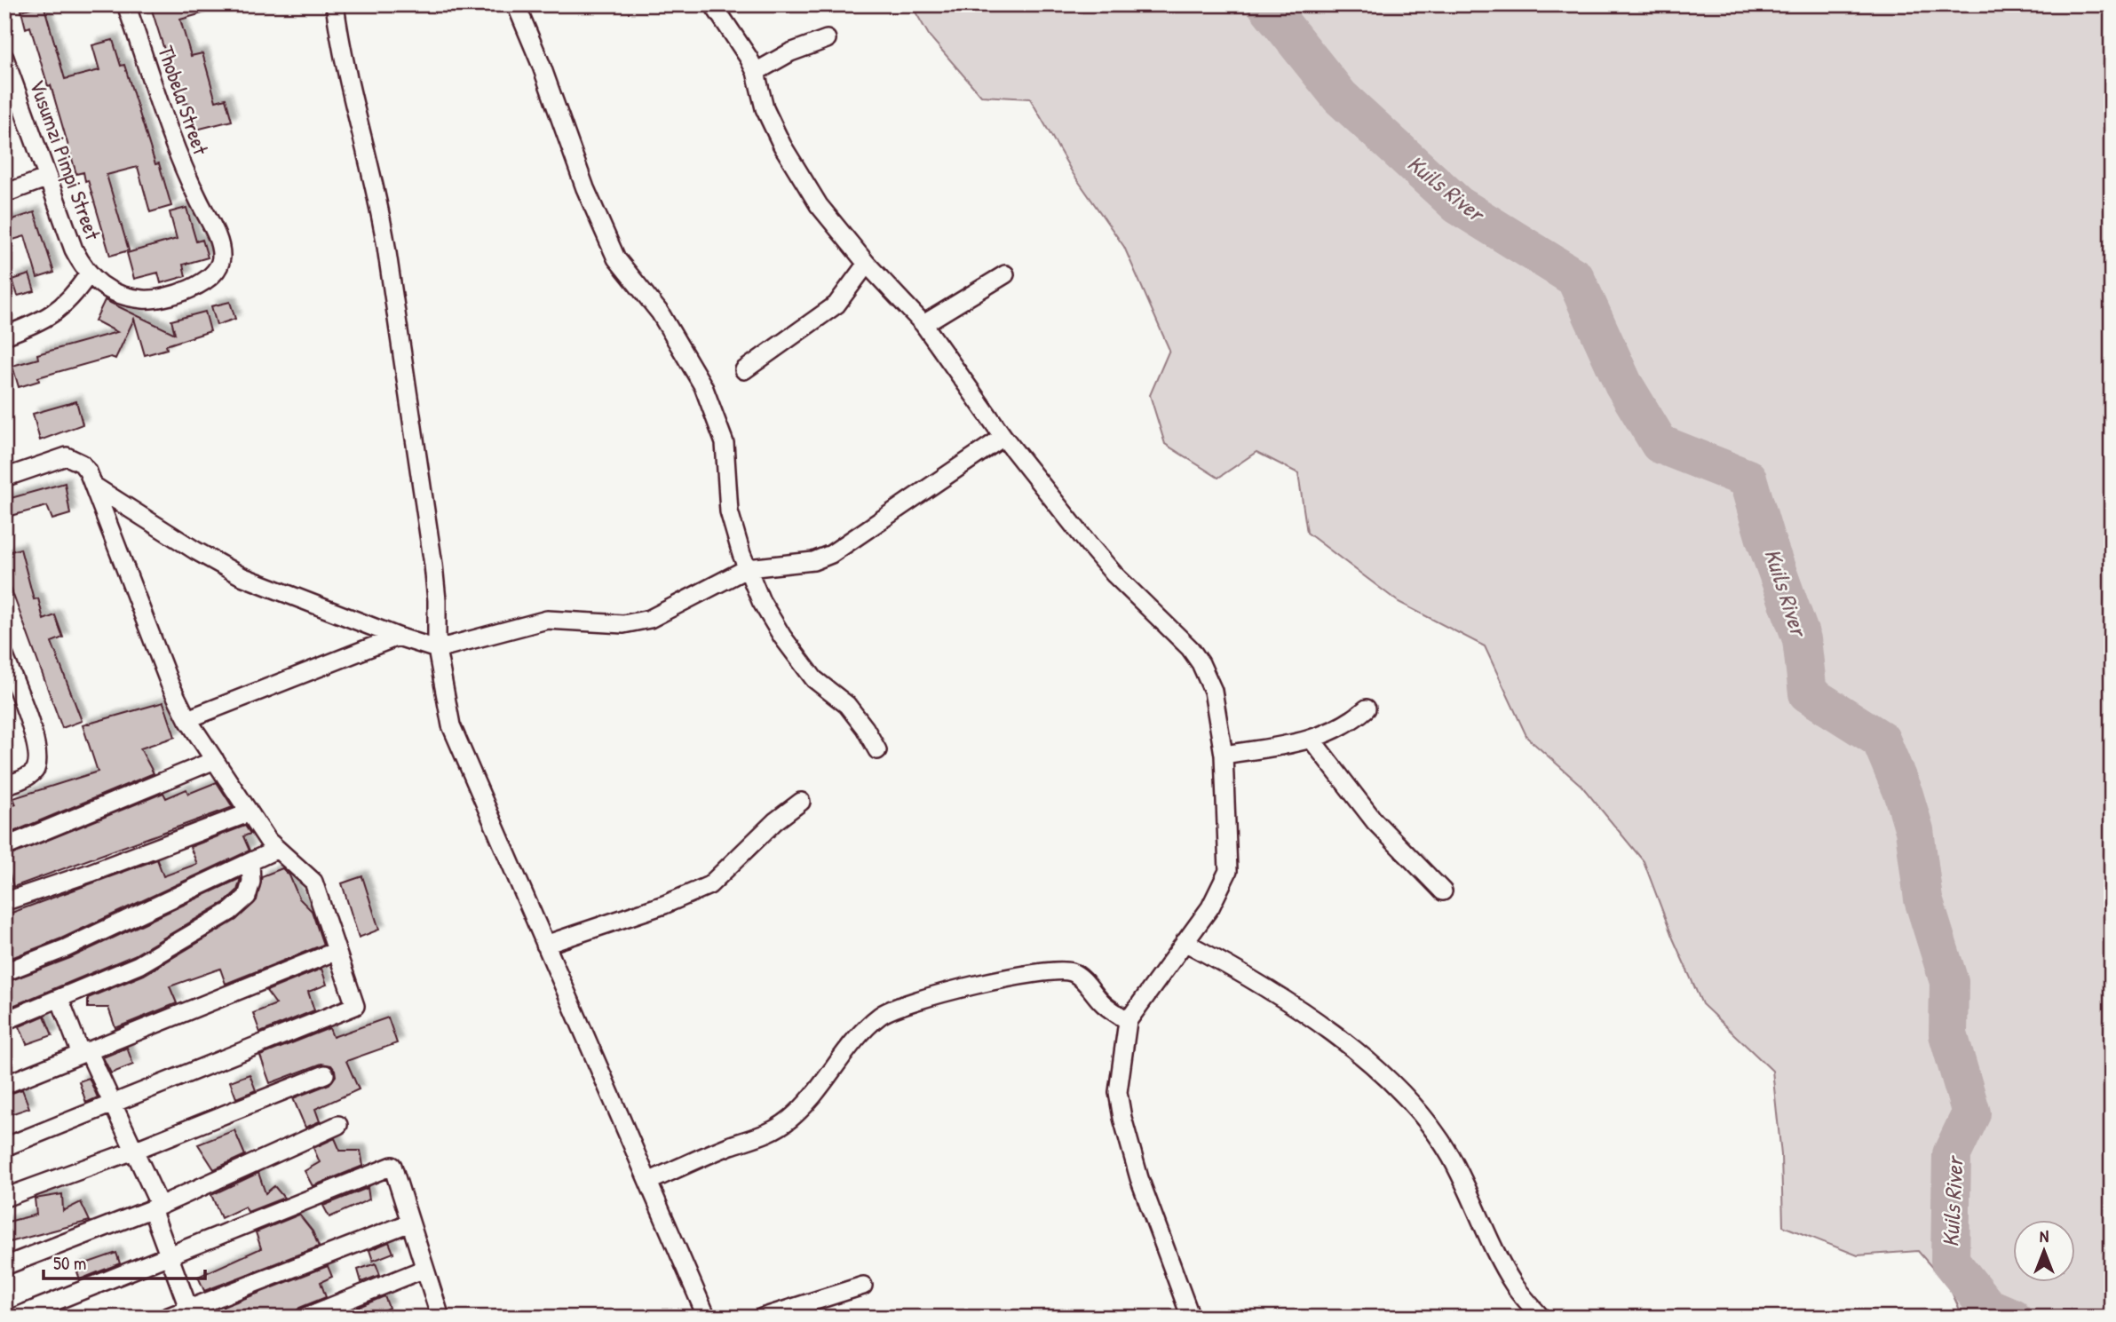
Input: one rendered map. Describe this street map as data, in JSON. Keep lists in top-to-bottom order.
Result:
{
  "streets": {
    "street": ["Thobela Street", "Vusumzi Pimpi Street"]
  },
  "crossings": [
    ["Thobela Street", "Vusumzi Pimpi Street"]
  ],
  "water": ["Kuils River"],
  "scale_bar": "50 m",
  "north": "top"
}
